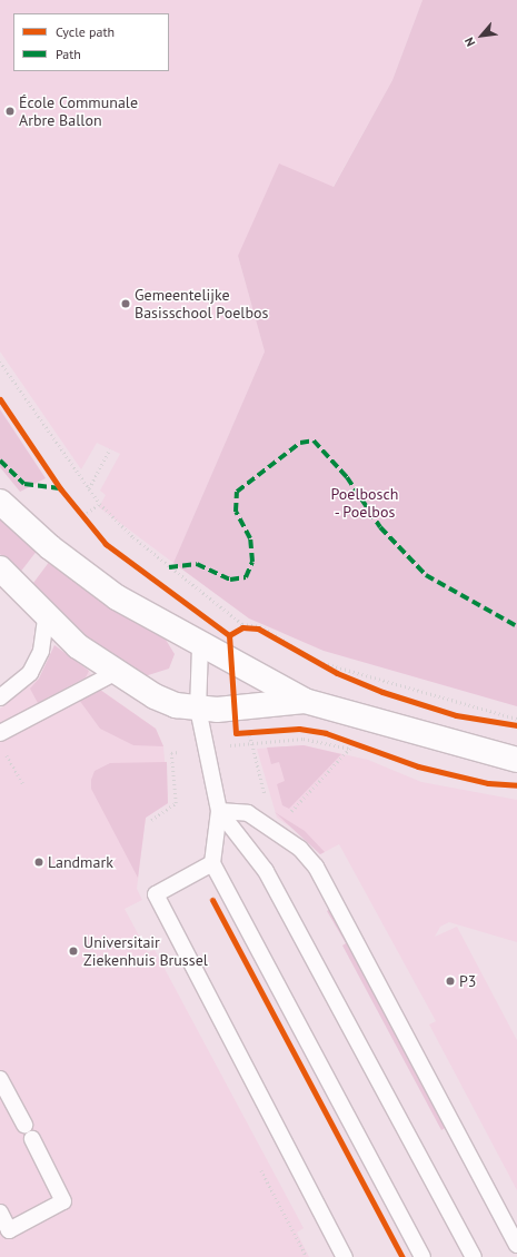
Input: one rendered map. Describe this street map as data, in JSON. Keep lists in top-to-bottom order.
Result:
{
  "parks": ["Poelbosch - Poelbos"],
  "places": [
    "École Communale Arbre Ballon",
    "Gemeentelijke Basisschool Poelbos",
    "Landmark",
    "Universitair Ziekenhuis Brussel",
    "P3"
  ],
  "legend": ["Cycle path", "Path"],
  "north": "bottom left"
}
